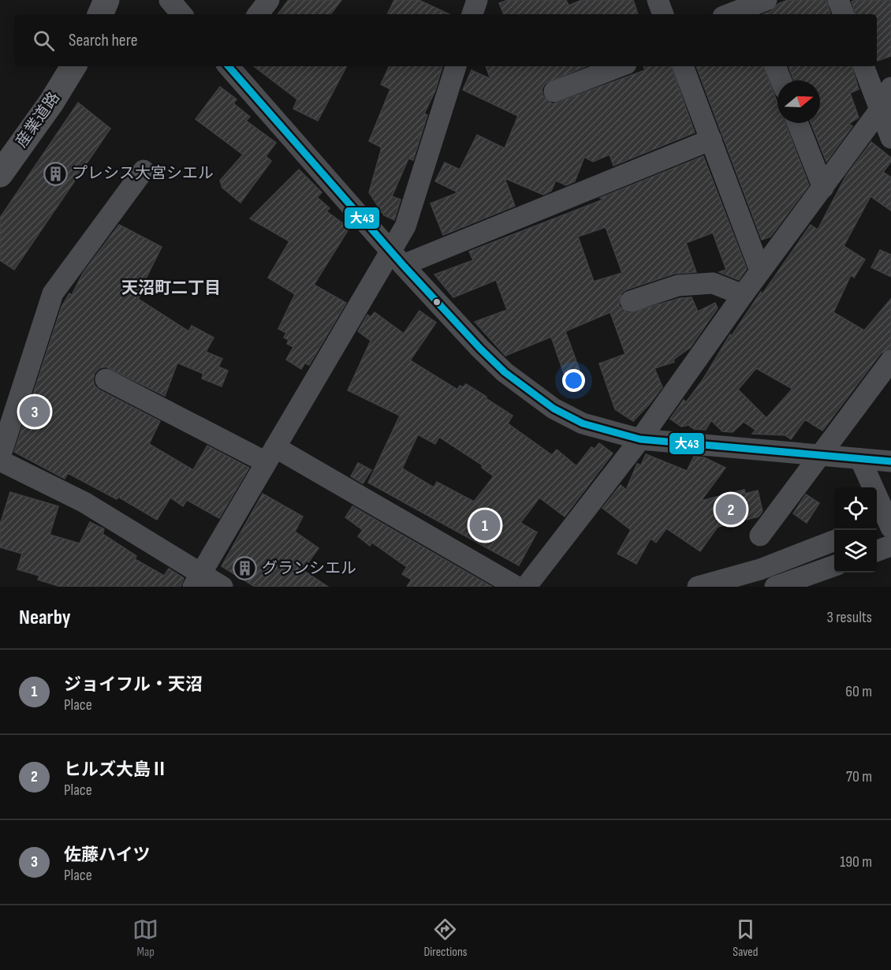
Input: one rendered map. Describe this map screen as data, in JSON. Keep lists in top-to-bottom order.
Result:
{
  "streets": {
    "main road": ["産業道路"]
  },
  "districts": ["天沼町二丁目"],
  "places": {
    "building": ["プレシス大宮シエル", "グランシエル"]
  },
  "lines": ["transit line 大43"],
  "north": "right",
  "page": {
    "search": "Search here",
    "pins": ["3", "2", "1"],
    "heading": ["Nearby", "3 results"],
    "list": [
      {
        "mark": "1",
        "name": "ジョイフル・天沼",
        "note": "Place",
        "value": "60 m"
      },
      {
        "mark": "2",
        "name": "ヒルズ大島Ⅱ",
        "note": "Place",
        "value": "70 m"
      },
      {
        "mark": "3",
        "name": "佐藤ハイツ",
        "note": "Place",
        "value": "190 m"
      }
    ],
    "nav": ["Map", "Directions", "Saved"]
  }
}
